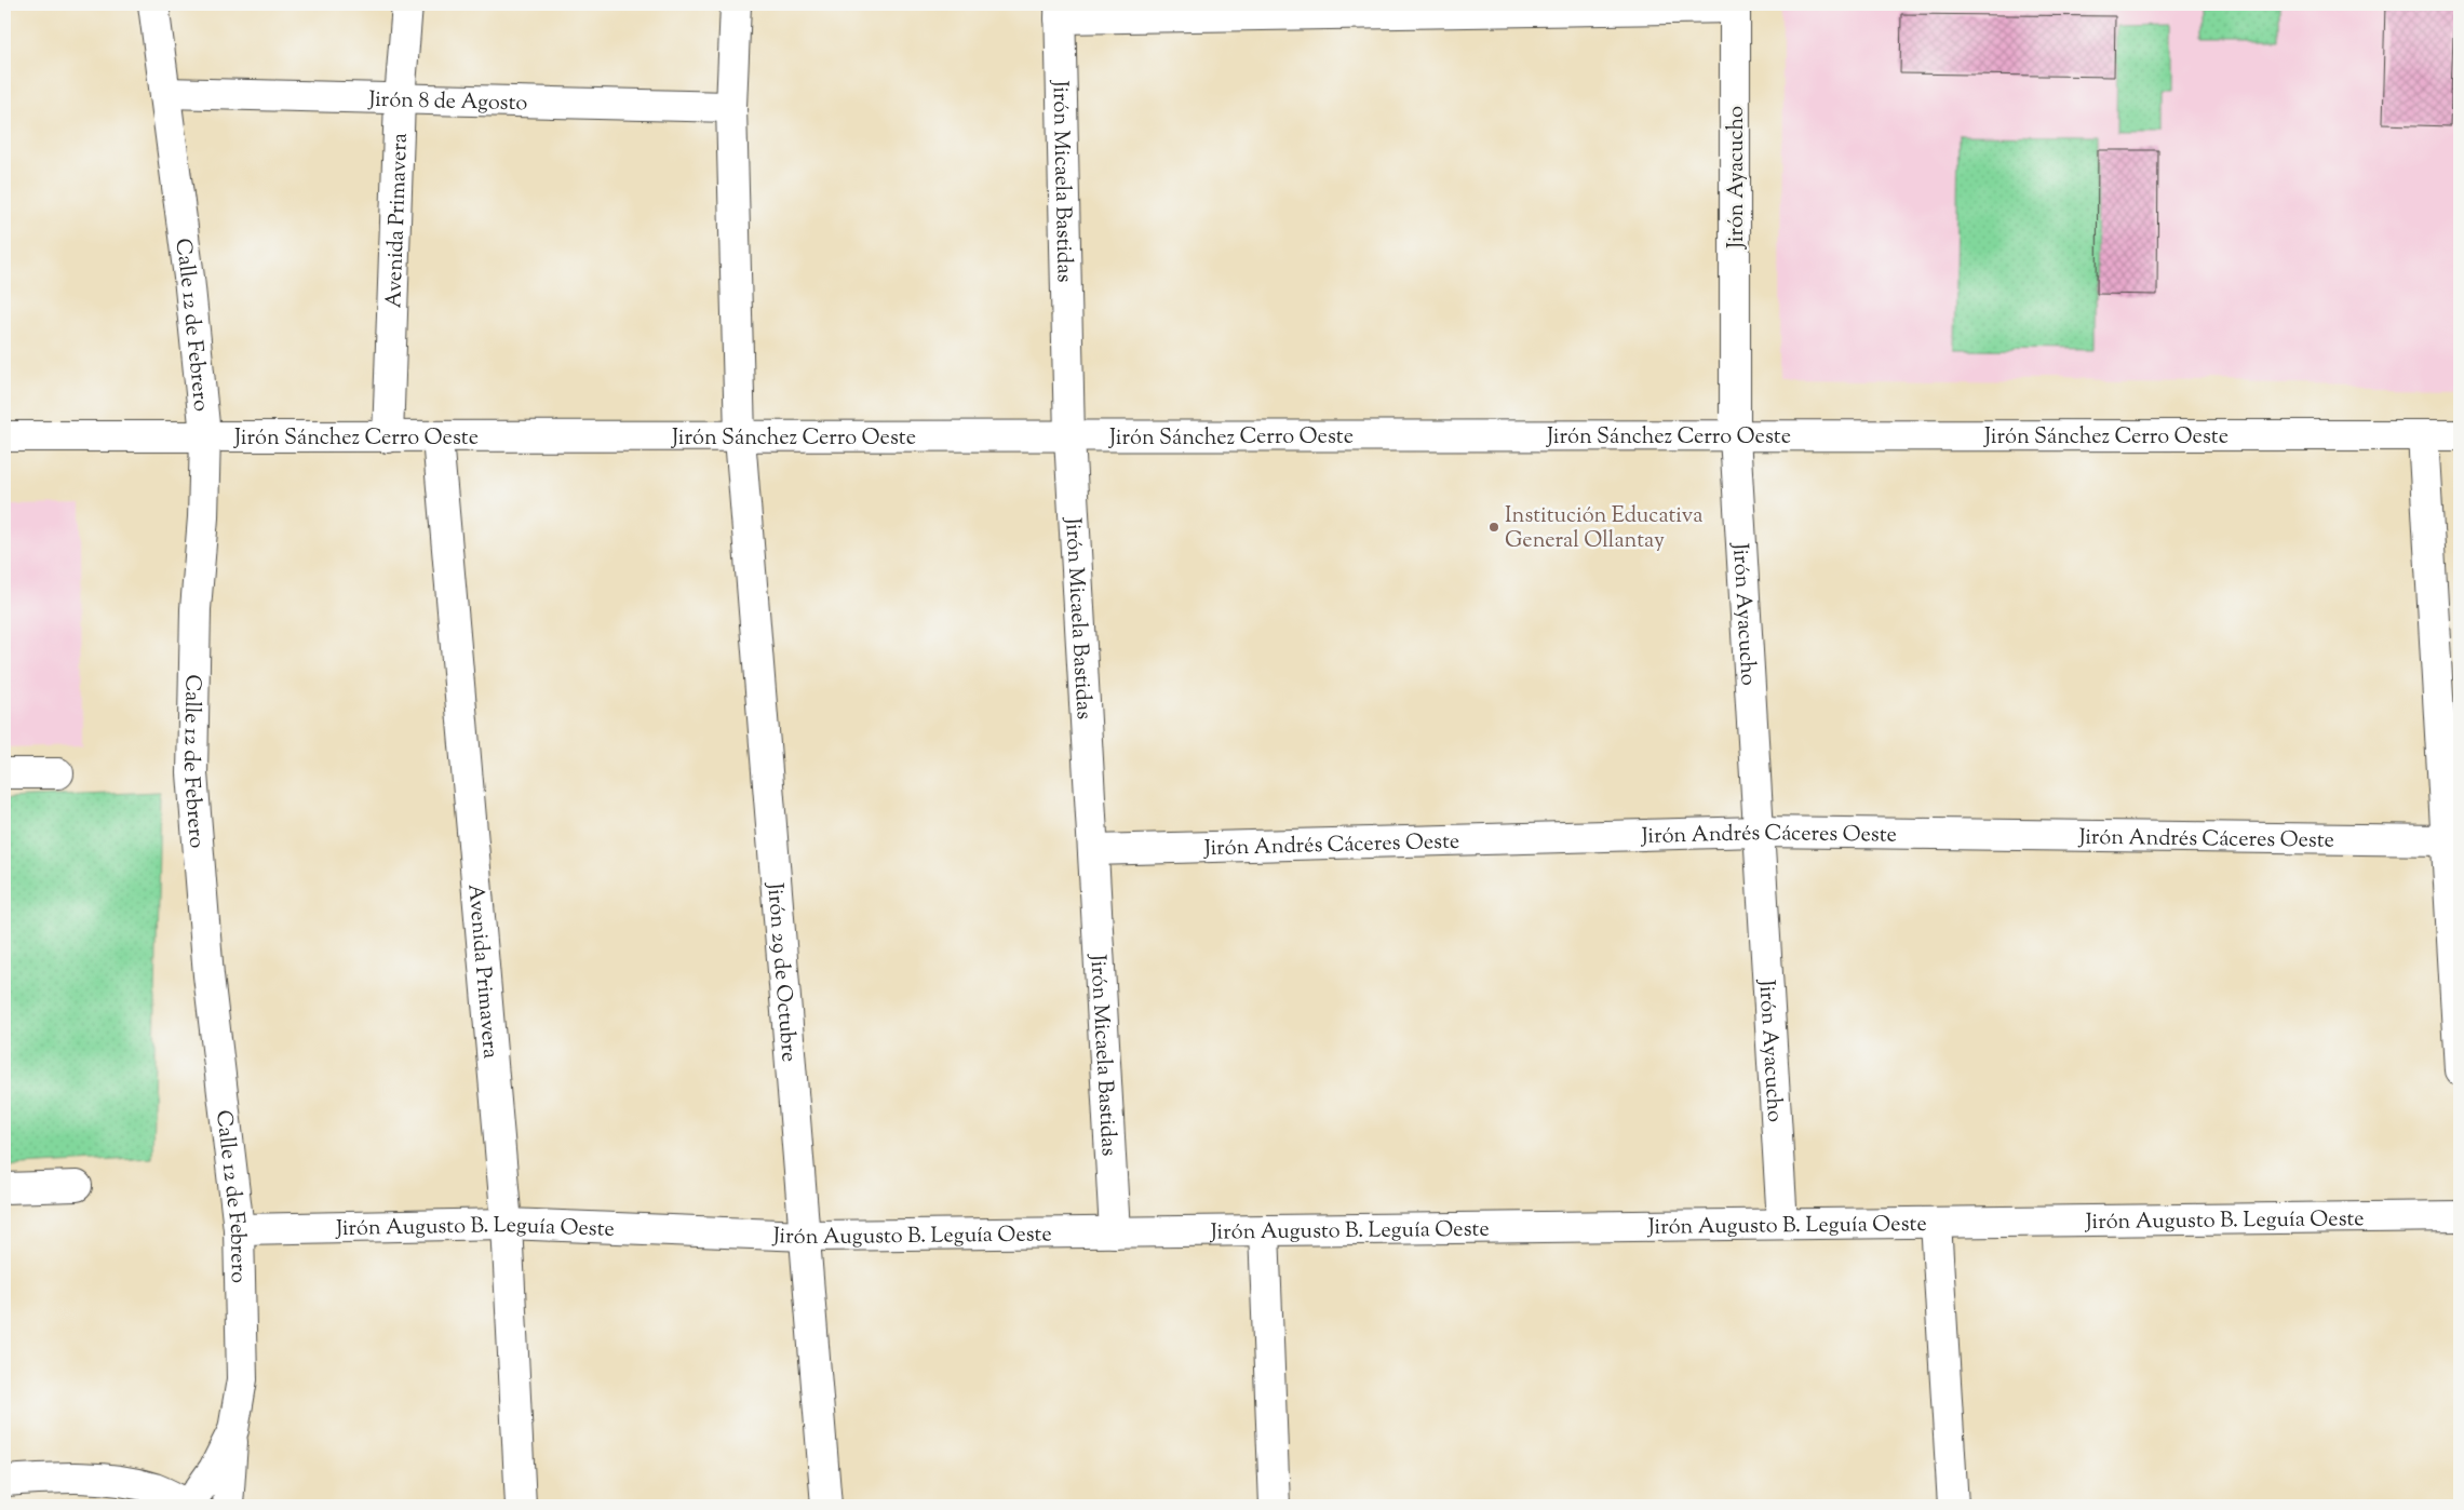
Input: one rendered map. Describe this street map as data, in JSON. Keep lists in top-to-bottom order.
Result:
{
  "streets": {
    "street": [
      "Jirón 8 de Agosto",
      "Jirón Ayacucho",
      "Jirón Micaela Bastidas",
      "Avenida Primavera",
      "Calle 12 de Febrero",
      "Jirón Sánchez Cerro Oeste",
      "Jirón Andrés Cáceres Oeste",
      "Jirón 29 de Octubre",
      "Jirón Augusto B. Leguía Oeste"
    ]
  },
  "crossings": [
    ["Jirón 8 de Agosto", "Avenida Primavera"],
    ["Jirón 8 de Agosto", "Calle 12 de Febrero"],
    ["Jirón Ayacucho", "Jirón Sánchez Cerro Oeste"],
    ["Jirón Ayacucho", "Jirón Andrés Cáceres Oeste"],
    ["Jirón Ayacucho", "Jirón Augusto B. Leguía Oeste"],
    ["Jirón Micaela Bastidas", "Jirón Sánchez Cerro Oeste"],
    ["Jirón Micaela Bastidas", "Jirón Andrés Cáceres Oeste"],
    ["Jirón Micaela Bastidas", "Jirón Augusto B. Leguía Oeste"],
    ["Avenida Primavera", "Jirón Sánchez Cerro Oeste"],
    ["Avenida Primavera", "Jirón Augusto B. Leguía Oeste"],
    ["Calle 12 de Febrero", "Jirón Sánchez Cerro Oeste"],
    ["Calle 12 de Febrero", "Jirón Augusto B. Leguía Oeste"],
    ["Jirón Sánchez Cerro Oeste", "Jirón 29 de Octubre"],
    ["Jirón 29 de Octubre", "Jirón Augusto B. Leguía Oeste"]
  ],
  "places": ["Institución Educativa General Ollantay"]
}
